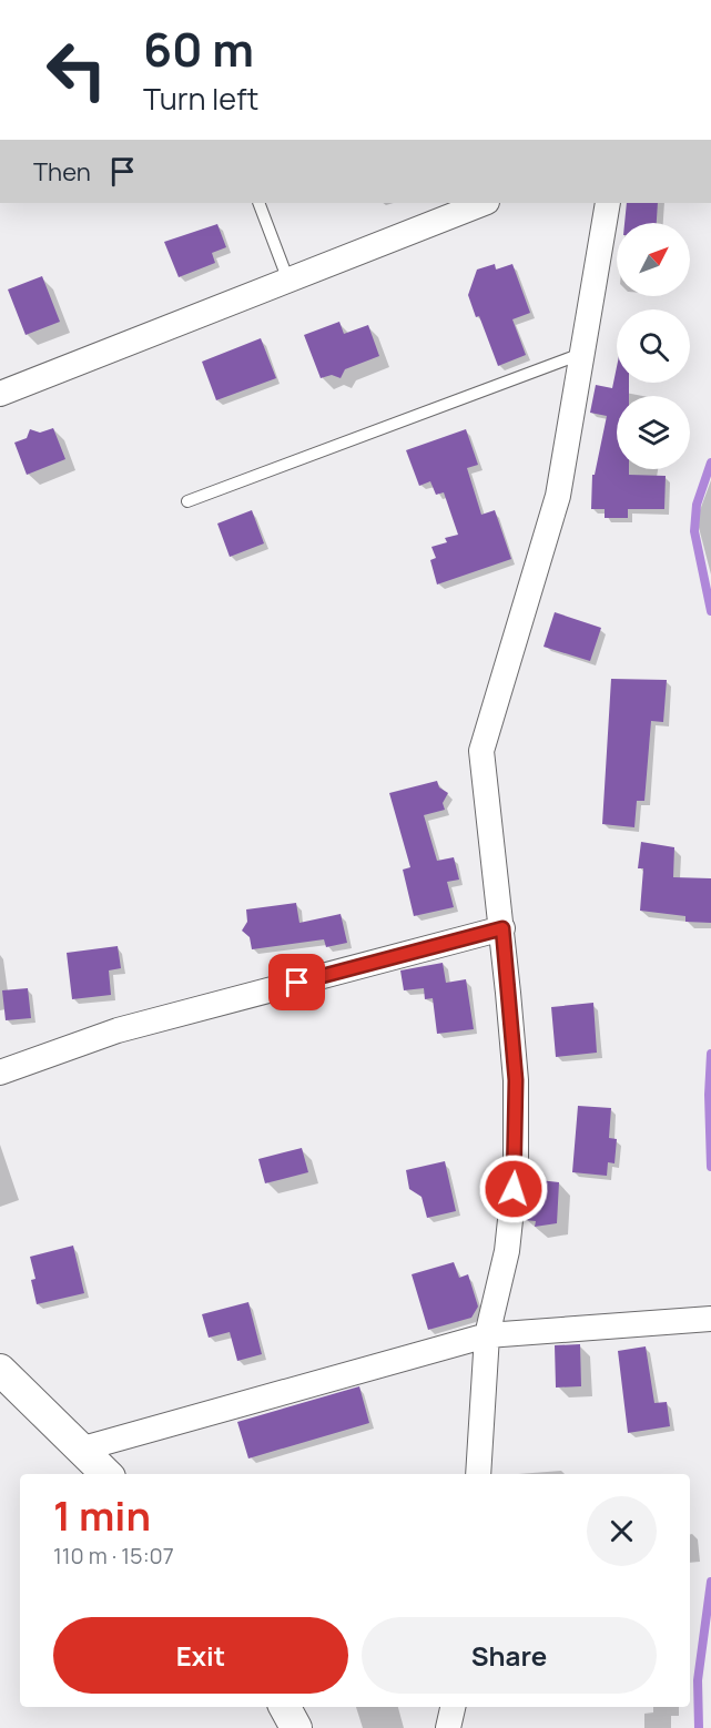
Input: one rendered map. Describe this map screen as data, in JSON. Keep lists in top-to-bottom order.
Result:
{
  "north": "top right",
  "page": {
    "turn": ["60 m", "Turn left"],
    "then": "Then",
    "heading": ["1 min", "110 m · 15:07"],
    "buttons": ["Exit", "Share"]
  }
}
